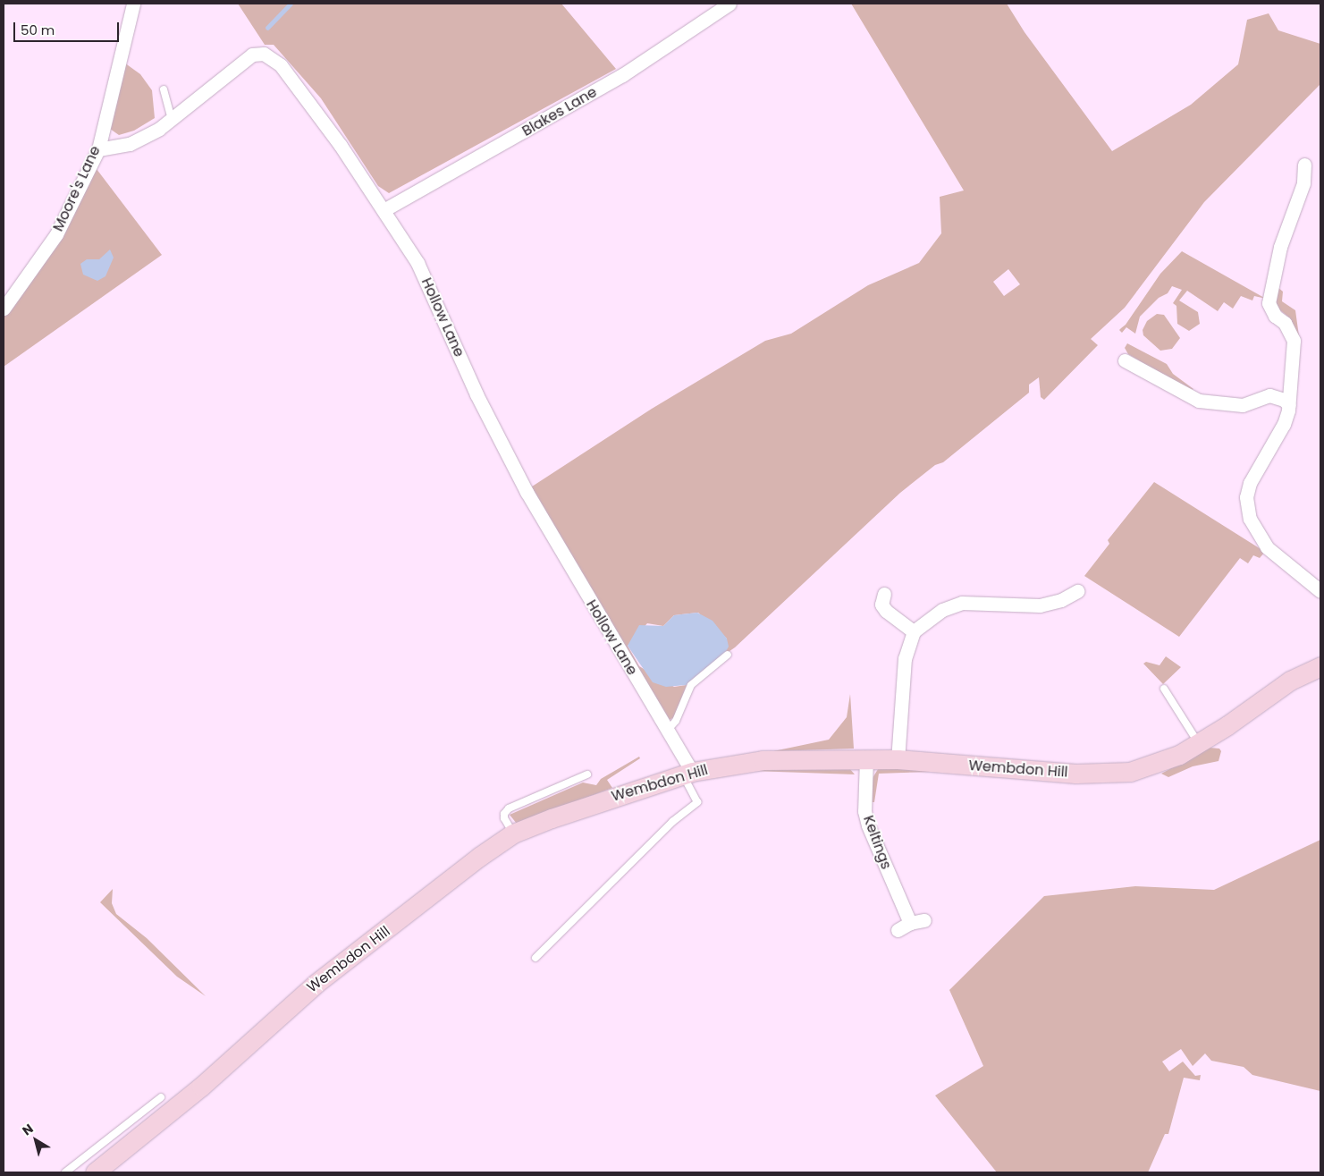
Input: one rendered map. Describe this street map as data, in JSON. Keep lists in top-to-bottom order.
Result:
{
  "streets": {
    "main road": ["Wembdon Hill"],
    "street": [
      "Blakes Lane",
      "Moore's Lane",
      "Hollow Lane",
      "Keltings"
    ]
  },
  "crossings": [
    ["Blakes Lane", "Hollow Lane"],
    ["Moore's Lane", "Hollow Lane"],
    ["Hollow Lane", "Wembdon Hill"],
    ["Wembdon Hill", "Keltings"]
  ],
  "scale_bar": "50 m",
  "north": "top left"
}
